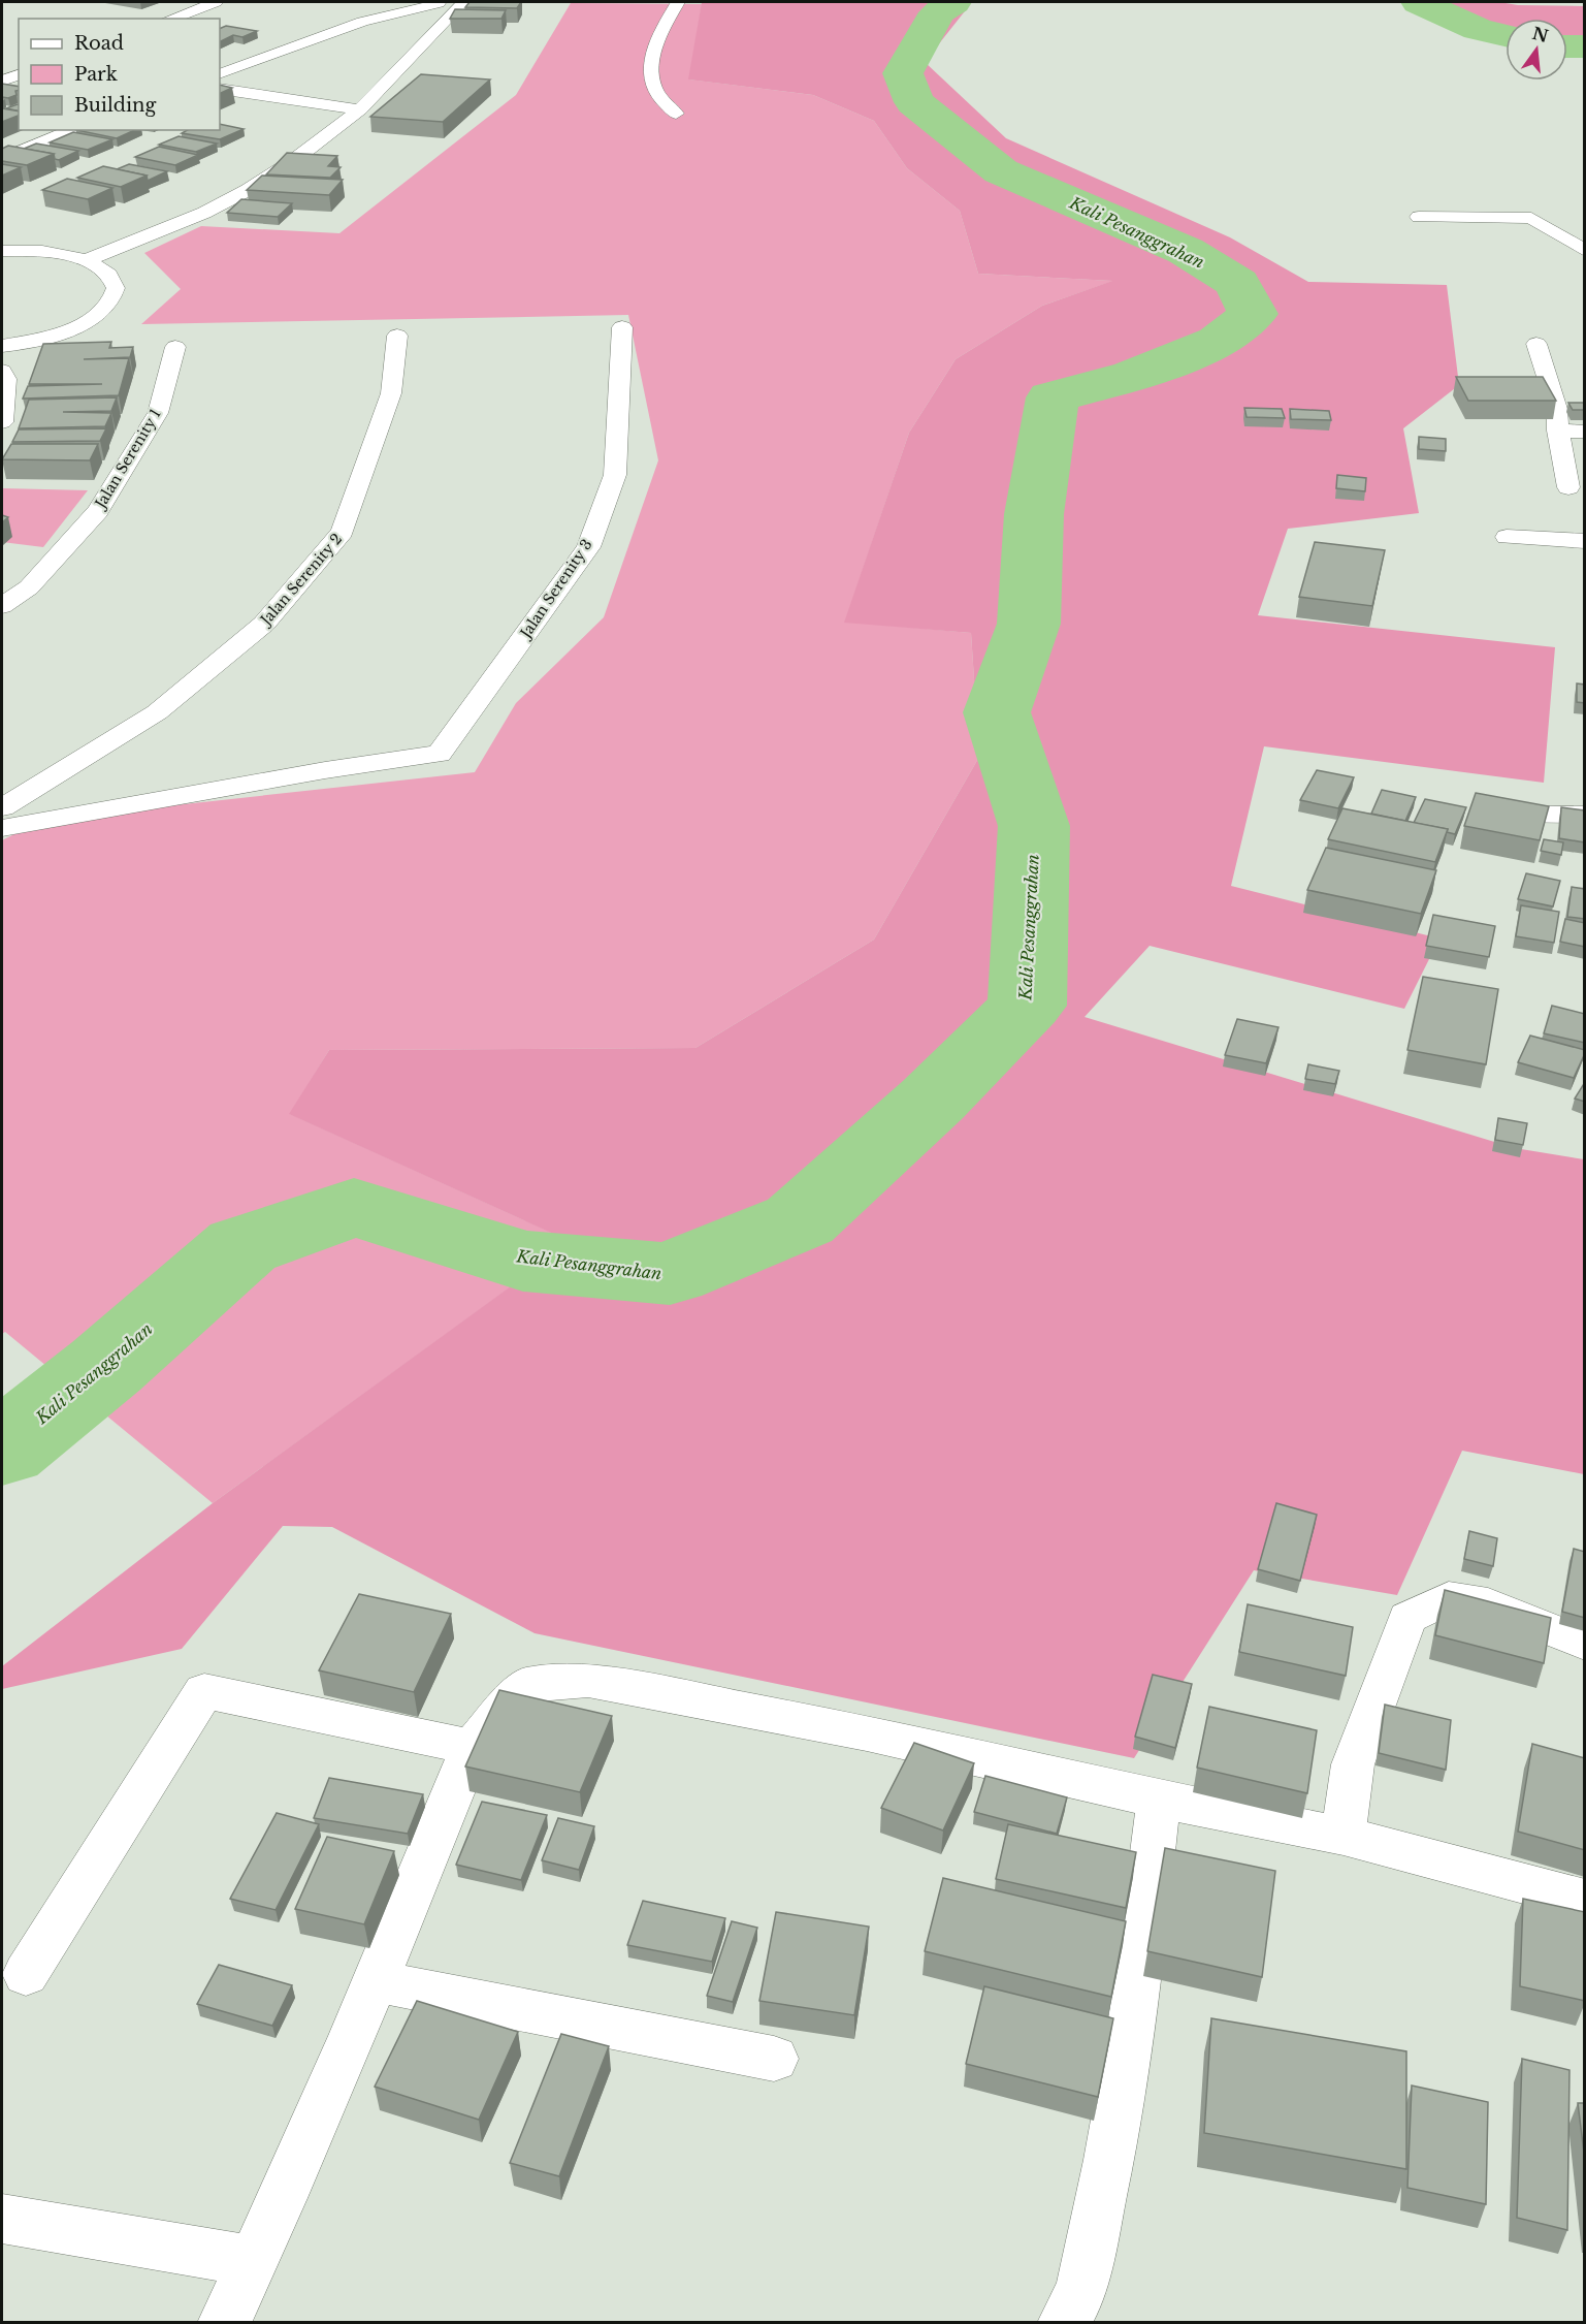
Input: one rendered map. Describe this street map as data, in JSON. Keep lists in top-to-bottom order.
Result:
{
  "streets": {
    "street": ["Jalan Serenity 1", "Jalan Serenity 2", "Jalan Serenity 3"]
  },
  "water": ["Kali Pesanggrahan"],
  "legend": ["Road", "Park", "Building"],
  "north": "top"
}
